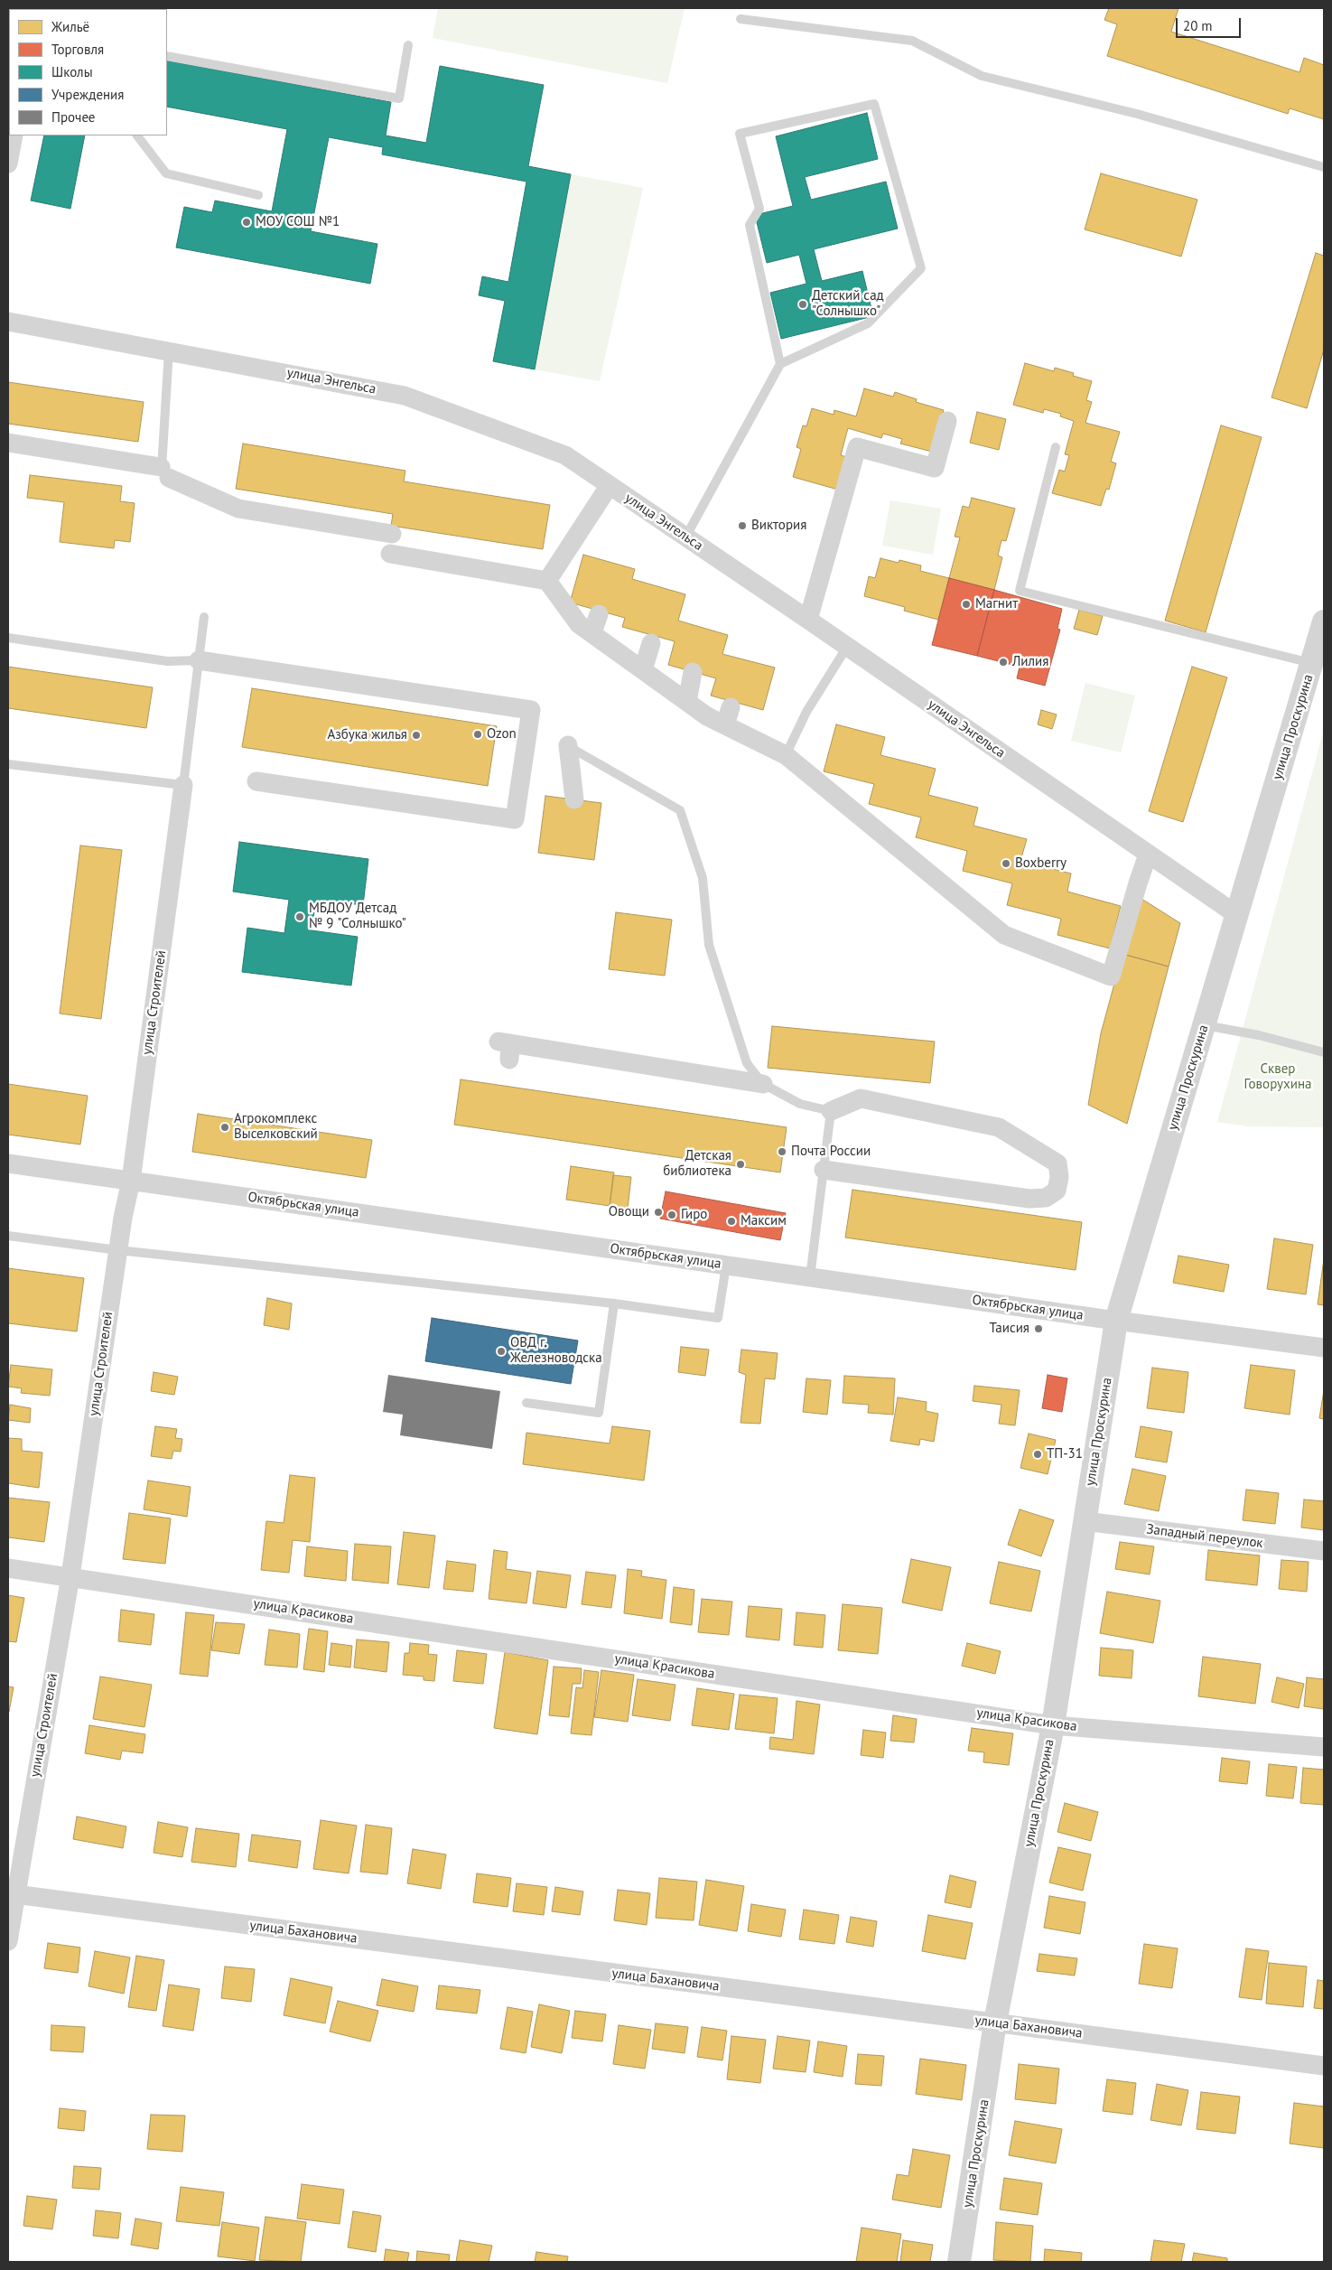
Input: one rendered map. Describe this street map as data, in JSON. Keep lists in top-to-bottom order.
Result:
{
  "streets": {
    "street": [
      "улица Энгельса",
      "улица Проскурина",
      "улица Строителей",
      "Октябрьская улица",
      "Западный переулок",
      "улица Красикова",
      "улица Бахановича"
    ]
  },
  "crossings": [
    ["улица Энгельса", "улица Проскурина"],
    ["улица Проскурина", "Октябрьская улица"],
    ["улица Проскурина", "Западный переулок"],
    ["улица Проскурина", "улица Красикова"],
    ["улица Проскурина", "улица Бахановича"],
    ["улица Строителей", "Октябрьская улица"],
    ["улица Строителей", "улица Красикова"],
    ["улица Строителей", "улица Бахановича"]
  ],
  "parks": ["Сквер Говорухина"],
  "places": [
    "МОУ СОШ №1",
    "Детский сад \"Солнышко\"",
    "Виктория",
    "Магнит",
    "Лилия",
    "Ozon",
    "Азбука жилья",
    "Boxberry",
    "МБДОУ Детсад № 9 \"Солнышко\"",
    "Агрокомплекс Выселковский",
    "Почта России",
    "Детская библиотека",
    "Овощи",
    "Гиро",
    "Максим",
    "Таисия",
    "ОВД г. Железноводска",
    "ТП-31"
  ],
  "legend": [
    "Жильё",
    "Торговля",
    "Школы",
    "Учреждения",
    "Прочее"
  ],
  "scale_bar": "20 m"
}
